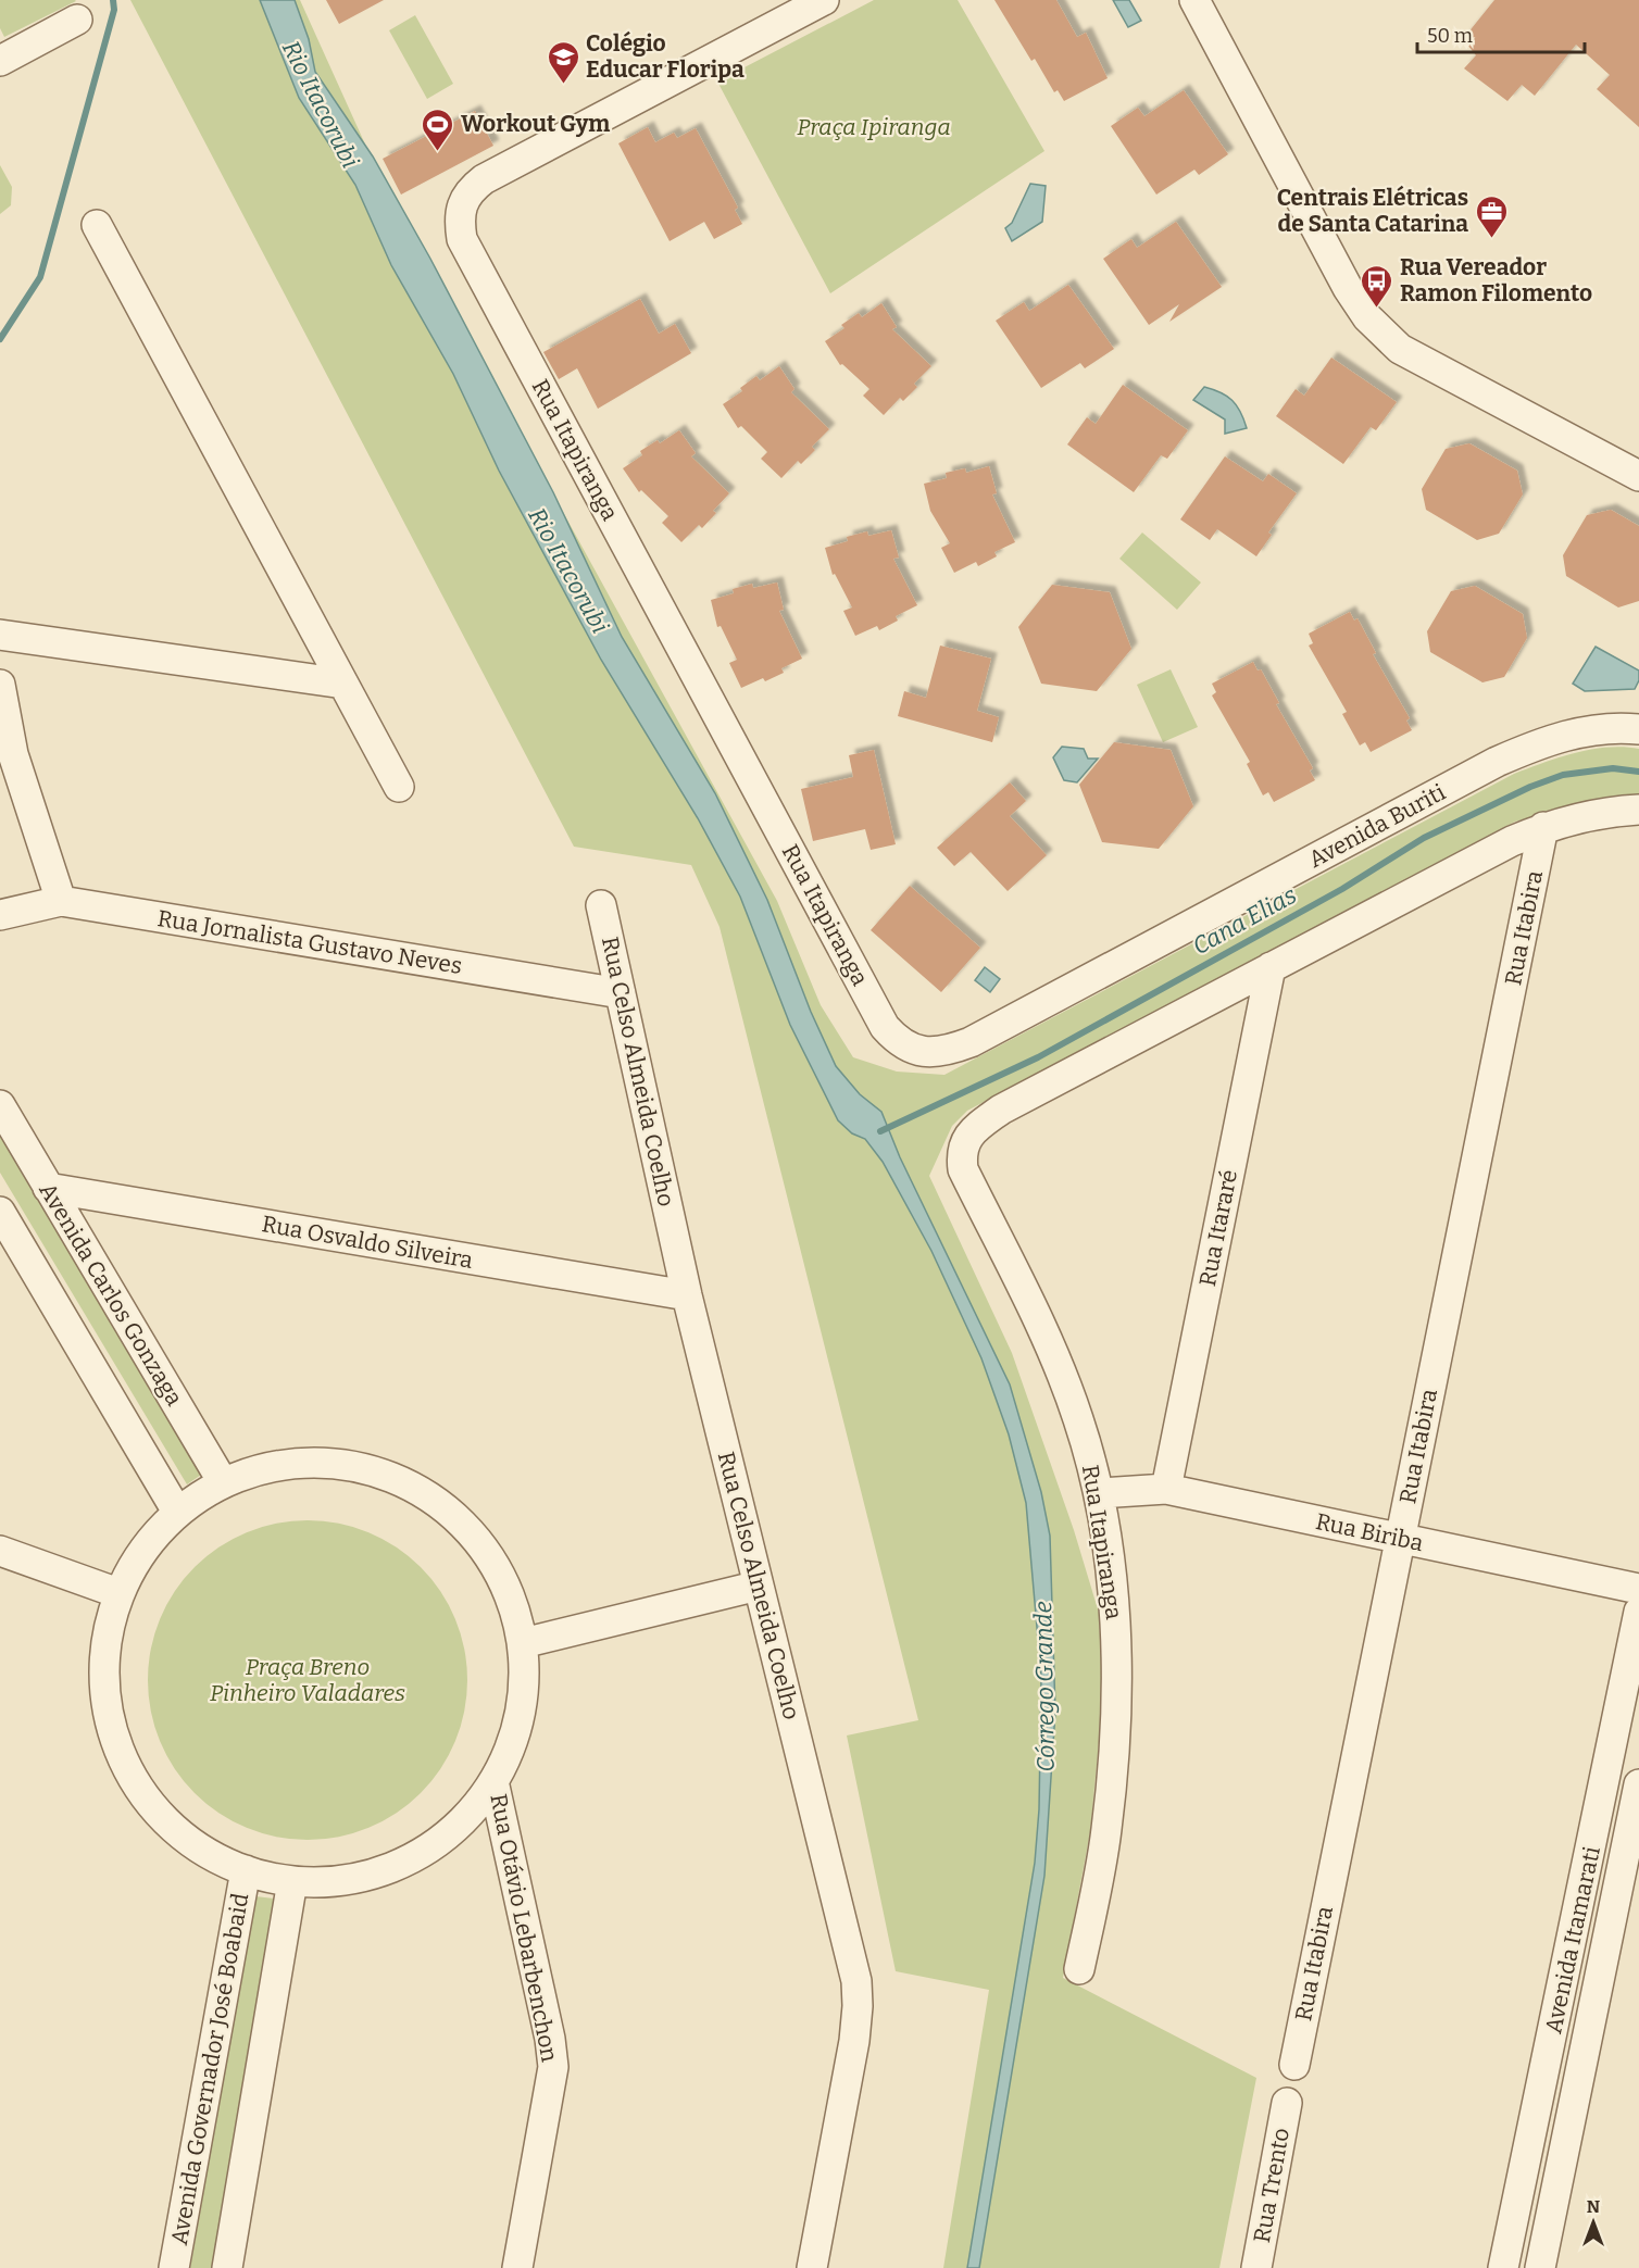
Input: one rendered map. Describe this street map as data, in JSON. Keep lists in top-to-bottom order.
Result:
{
  "streets": {
    "street": [
      "Rua Itapiranga",
      "Avenida Buriti",
      "Rua Itabira",
      "Rua Jornalista Gustavo Neves",
      "Rua Celso Almeida Coelho",
      "Rua Itararé",
      "Rua Osvaldo Silveira",
      "Avenida Carlos Gonzaga",
      "Rua Biriba",
      "Rua Otávio Lebarbenchon",
      "Avenida Itamarati",
      "Avenida Governador José Boabaid",
      "Rua Trento"
    ]
  },
  "crossings": [
    ["Rua Itapiranga", "Avenida Buriti"],
    ["Rua Itapiranga", "Rua Itararé"],
    ["Rua Itapiranga", "Rua Biriba"],
    ["Rua Itabira", "Rua Biriba"],
    ["Rua Jornalista Gustavo Neves", "Rua Celso Almeida Coelho"],
    ["Rua Celso Almeida Coelho", "Rua Osvaldo Silveira"],
    ["Rua Itararé", "Rua Biriba"],
    ["Rua Osvaldo Silveira", "Avenida Carlos Gonzaga"]
  ],
  "water": ["Rio Itacorubi", "Cana Elias", "Córrego Grande"],
  "parks": ["Praça Ipiranga", "Praça Breno Pinheiro Valadares"],
  "places": {
    "school or university": ["Colégio Educar Floripa"],
    "sports": ["Workout Gym"],
    "office": ["Centrais Elétricas de Santa Catarina"],
    "bus stop": ["Rua Vereador Ramon Filomento"]
  },
  "scale_bar": "50 m",
  "north": "top"
}
